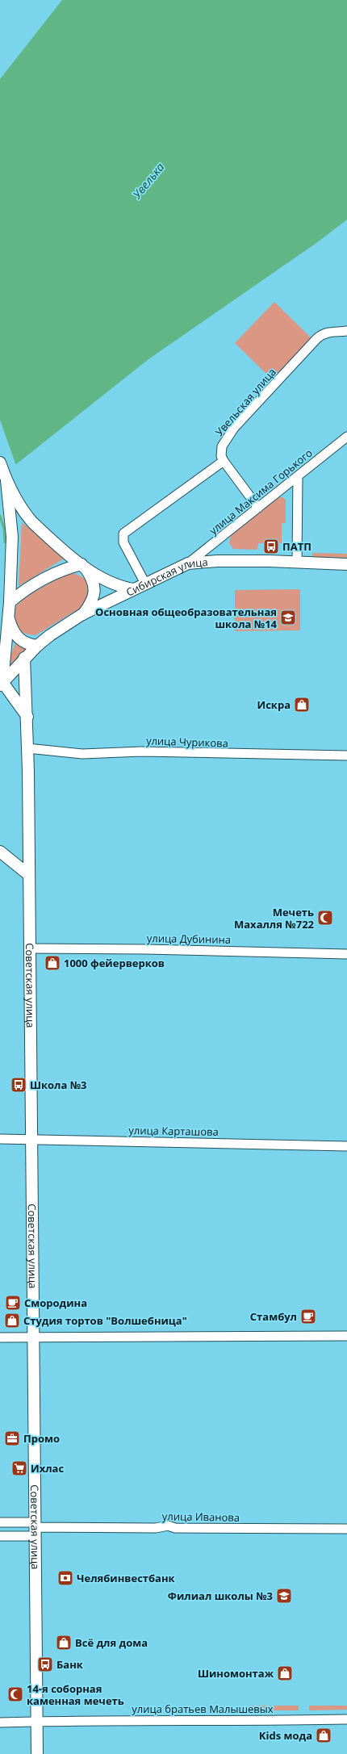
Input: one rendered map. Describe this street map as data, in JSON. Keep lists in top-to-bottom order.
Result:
{
  "streets": {
    "street": [
      "Увельская улица",
      "улица Максима Горького",
      "Сибирская улица",
      "улица Чурикова",
      "улица Дубинина",
      "Советская улица",
      "улица Карташова",
      "улица Иванова",
      "улица братьев Малышевых"
    ]
  },
  "crossings": [
    ["улица Максима Горького", "Сибирская улица"],
    ["Сибирская улица", "Советская улица"],
    ["улица Чурикова", "Советская улица"],
    ["улица Дубинина", "Советская улица"],
    ["Советская улица", "улица Карташова"],
    ["Советская улица", "улица Иванова"],
    ["Советская улица", "улица братьев Малышевых"]
  ],
  "water": ["Увелька"],
  "places": {
    "bus stop": ["ПАТП", "Школа №3", "Банк"],
    "school or university": ["Основная общеобразовательная школа №14", "Филиал школы №3"],
    "shop": [
      "Искра",
      "1000 фейерверков",
      "Студия тортов \"Волшебница\"",
      "Всё для дома",
      "Шиномонтаж",
      "Kids мода"
    ],
    "mosque": ["Мечеть Махалля №722", "14-я соборная каменная мечеть"],
    "cafe": ["Смородина", "Стамбул"],
    "office": ["Промо"],
    "supermarket": ["Ихлас"],
    "bank": ["Челябинвестбанк"]
  }
}
